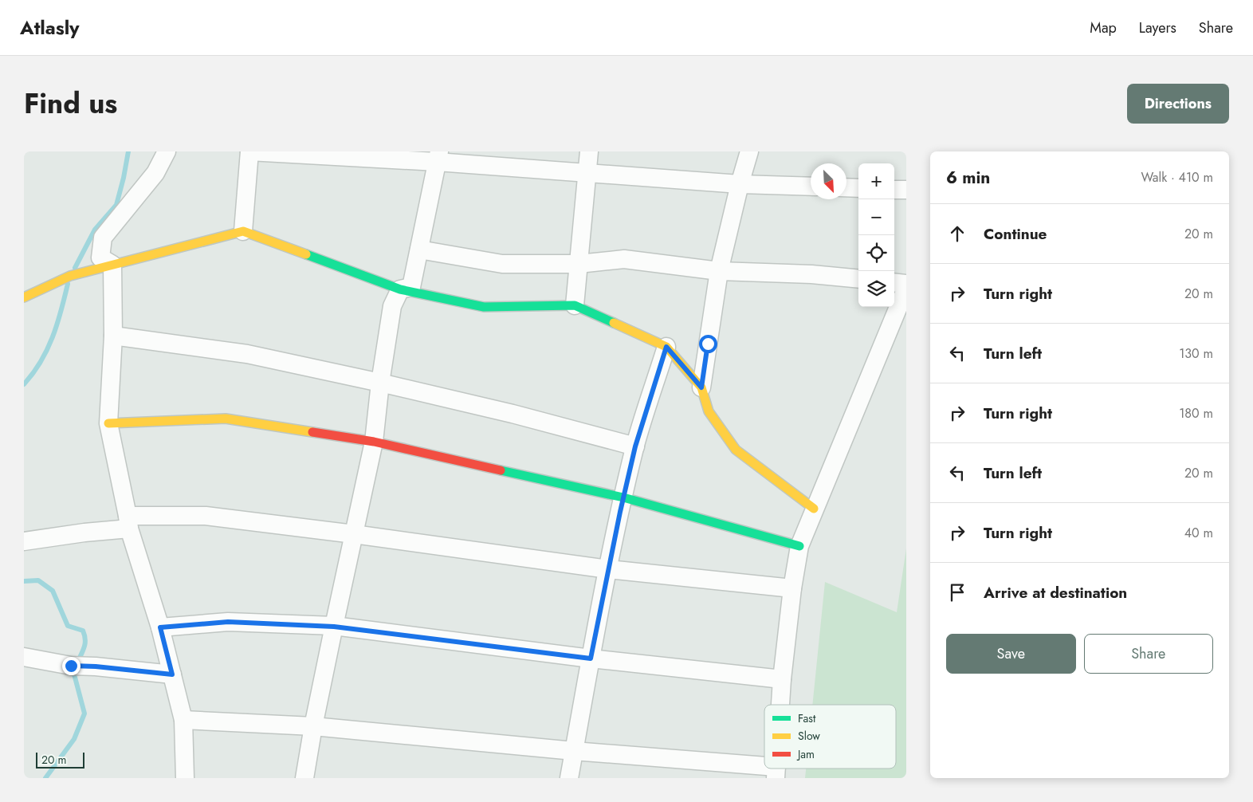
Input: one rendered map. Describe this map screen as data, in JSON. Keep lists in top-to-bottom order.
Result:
{
  "legend": ["Fast", "Slow", "Jam"],
  "scale_bar": "20 m",
  "north": "bottom right",
  "page": {
    "header": "Atlasly",
    "nav": ["Map", "Layers", "Share"],
    "title": "Find us",
    "buttons": [
      "Directions",
      ["Save", "Share"]
    ],
    "heading": ["6 min", "Walk · 410 m"],
    "map_buttons": ["+", "−"],
    "list": [
      ["Continue", "20 m"],
      ["Turn right", "20 m"],
      ["Turn left", "130 m"],
      ["Turn right", "180 m"],
      ["Turn left", "20 m"],
      ["Turn right", "40 m"],
      "Arrive at destination"
    ],
    "scale": "20 m"
  }
}
